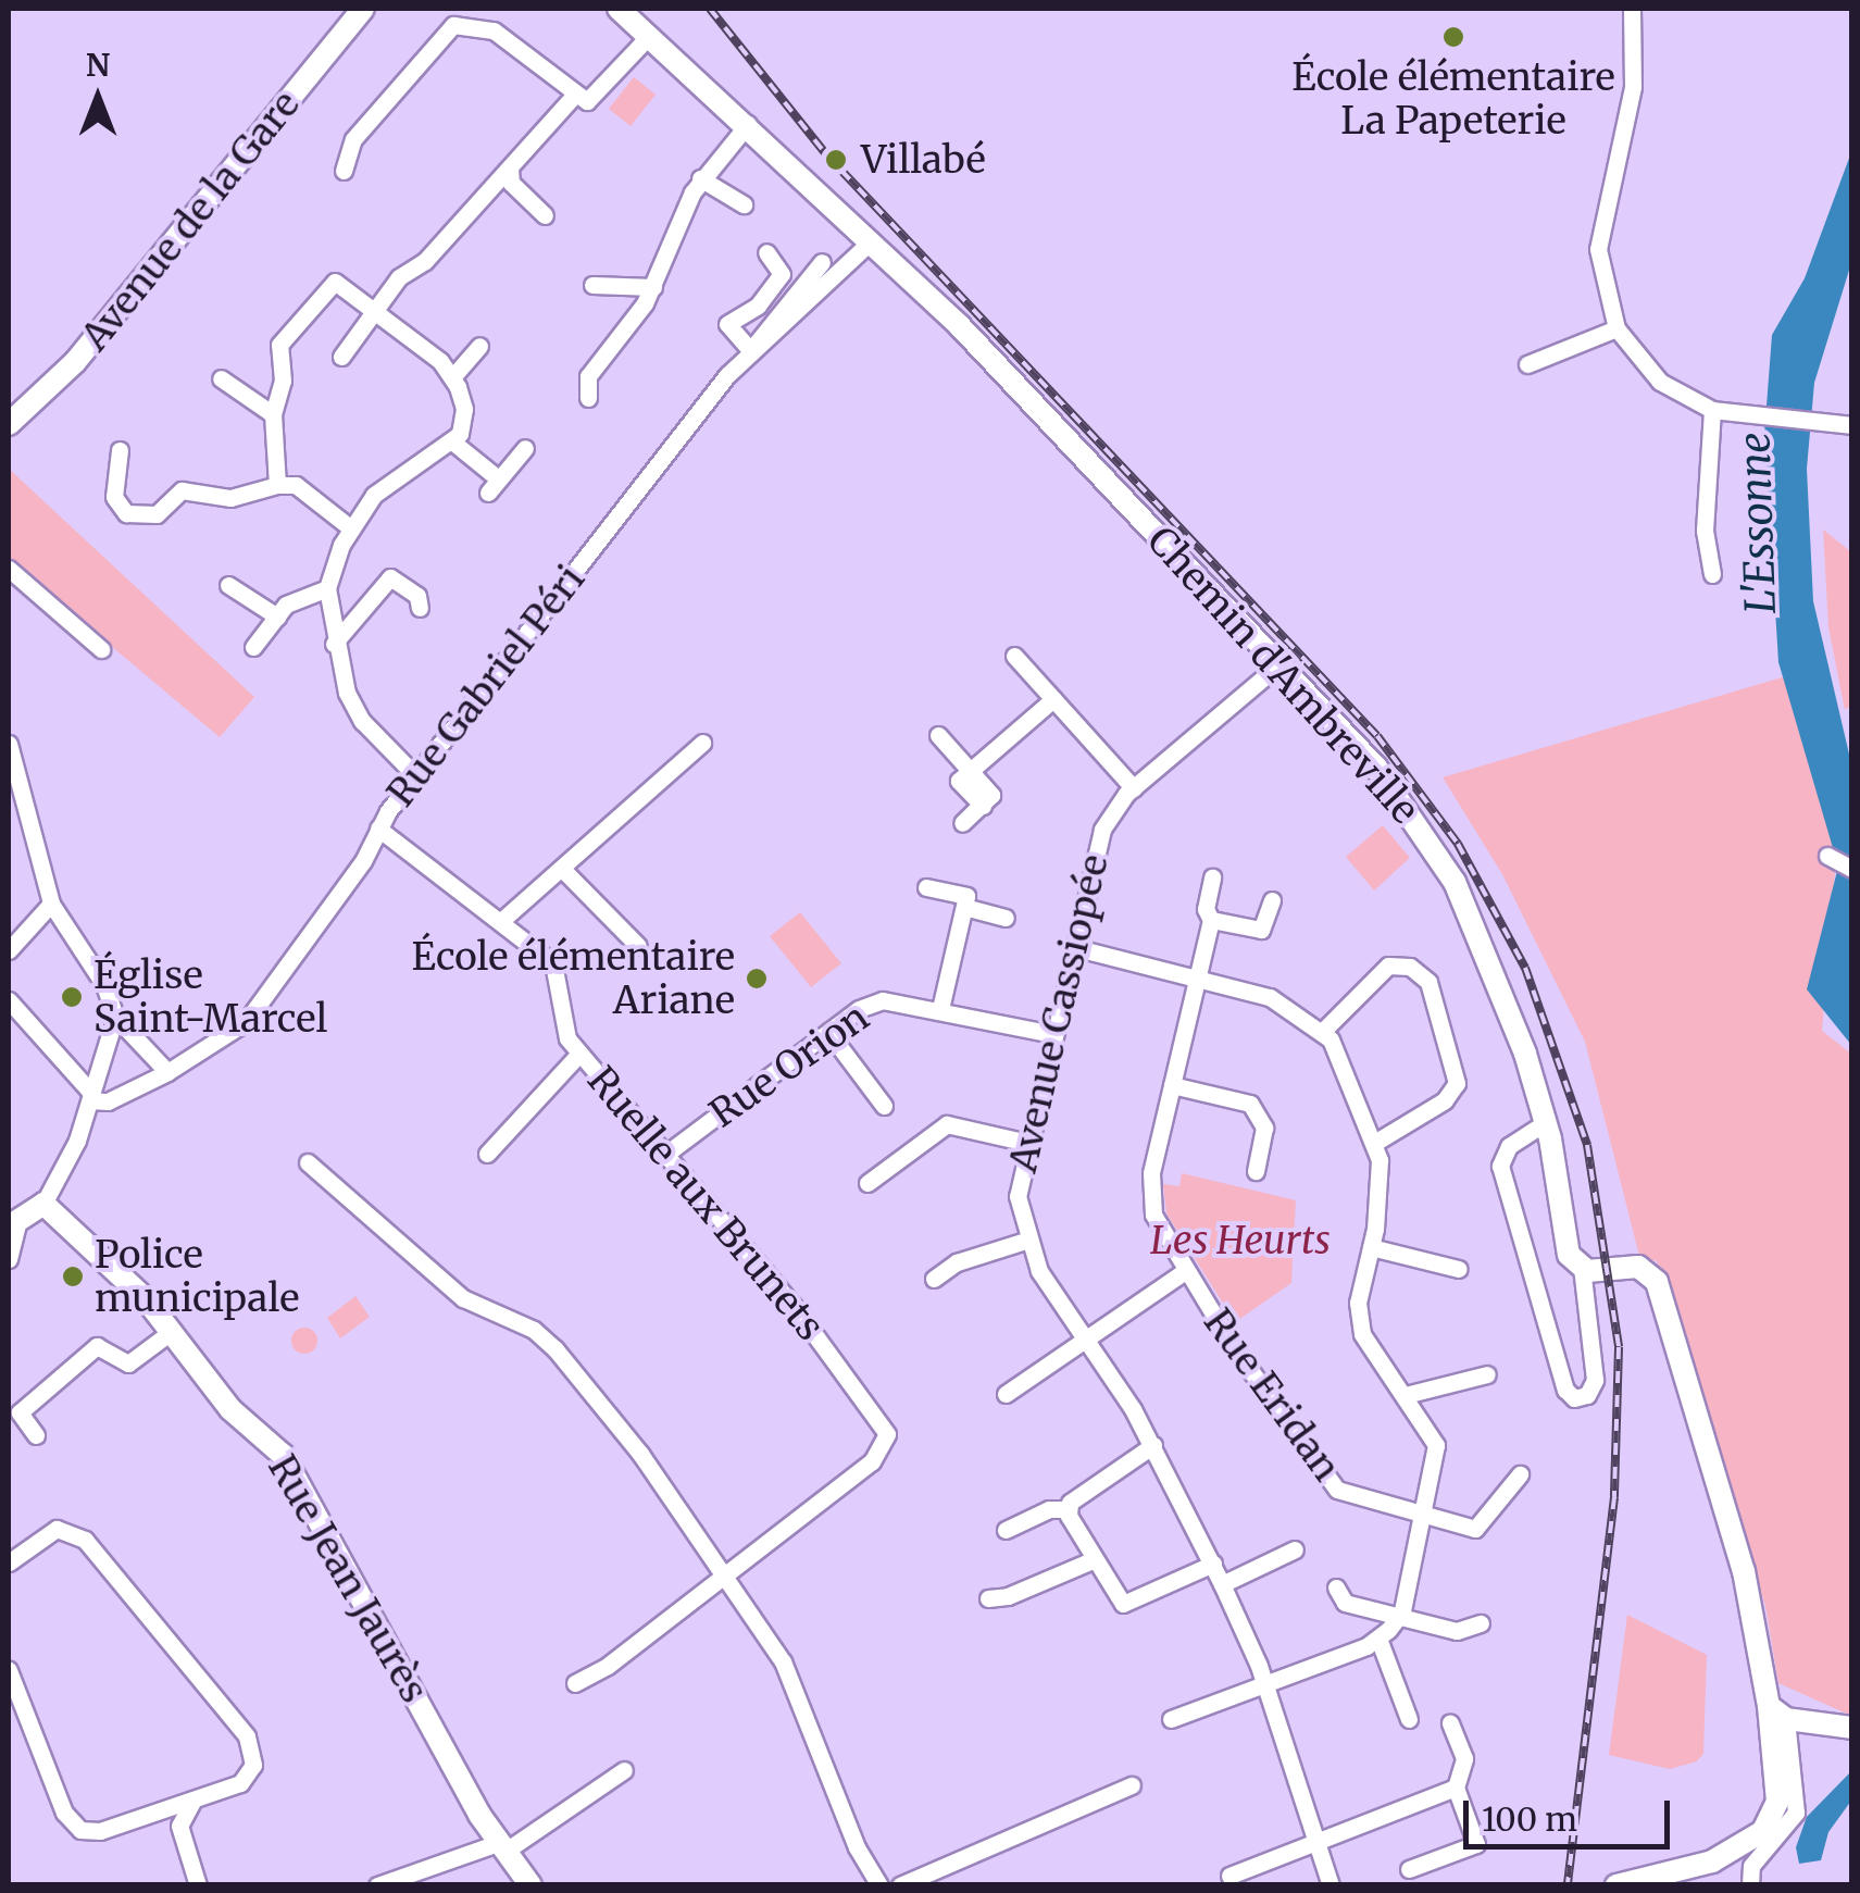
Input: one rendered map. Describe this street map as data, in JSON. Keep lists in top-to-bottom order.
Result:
{
  "streets": {
    "street": [
      "Avenue de la Gare",
      "Chemin d'Ambreville",
      "Rue Gabriel Péri",
      "Avenue Cassiopée",
      "Rue Orion",
      "Ruelle aux Brunets",
      "Rue Eridan",
      "Rue Jean Jaurès"
    ]
  },
  "crossings": [
    ["Chemin d'Ambreville", "Rue Gabriel Péri"],
    ["Chemin d'Ambreville", "Avenue Cassiopée"],
    ["Rue Gabriel Péri", "Ruelle aux Brunets"],
    ["Avenue Cassiopée", "Rue Orion"],
    ["Rue Orion", "Ruelle aux Brunets"]
  ],
  "water": ["L'Essonne"],
  "parks": ["Les Heurts"],
  "places": [
    "École élémentaire La Papeterie",
    "Villabé",
    "École élémentaire Ariane",
    "Église Saint-Marcel",
    "Police municipale"
  ],
  "scale_bar": "100 m",
  "north": "top"
}
